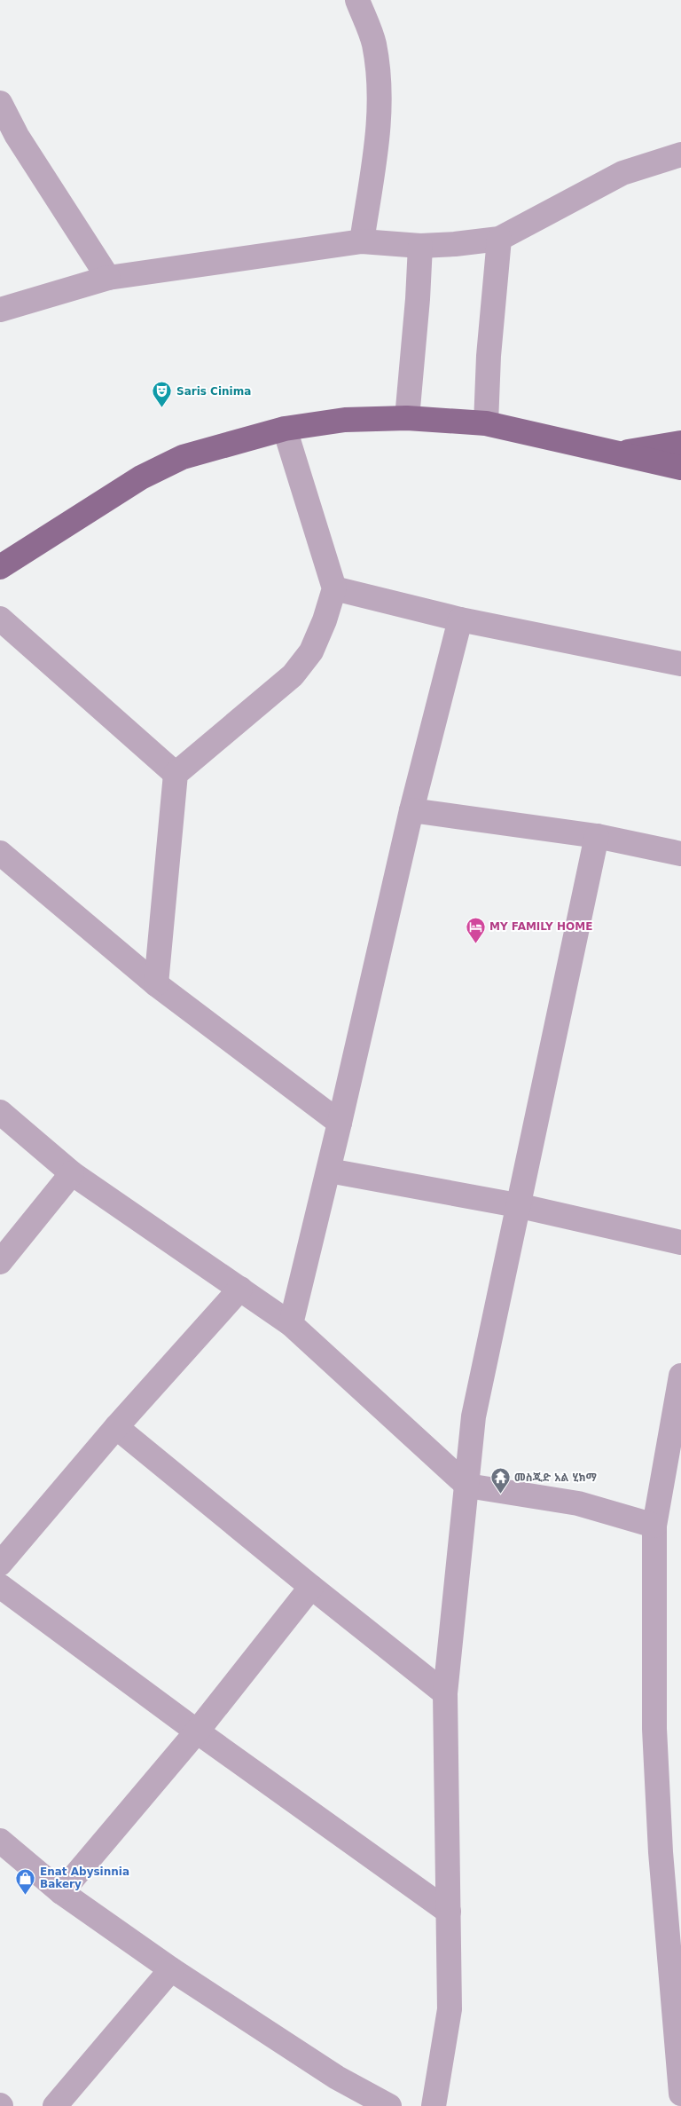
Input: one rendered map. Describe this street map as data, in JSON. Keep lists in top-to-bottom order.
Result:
{
  "places": {
    "theatre": ["Saris Cinima"],
    "hotel": ["MY FAMILY HOME"],
    "temple": ["መስጂድ አል ሂክማ"],
    "shop": ["Enat Abysinnia Bakery"]
  }
}
